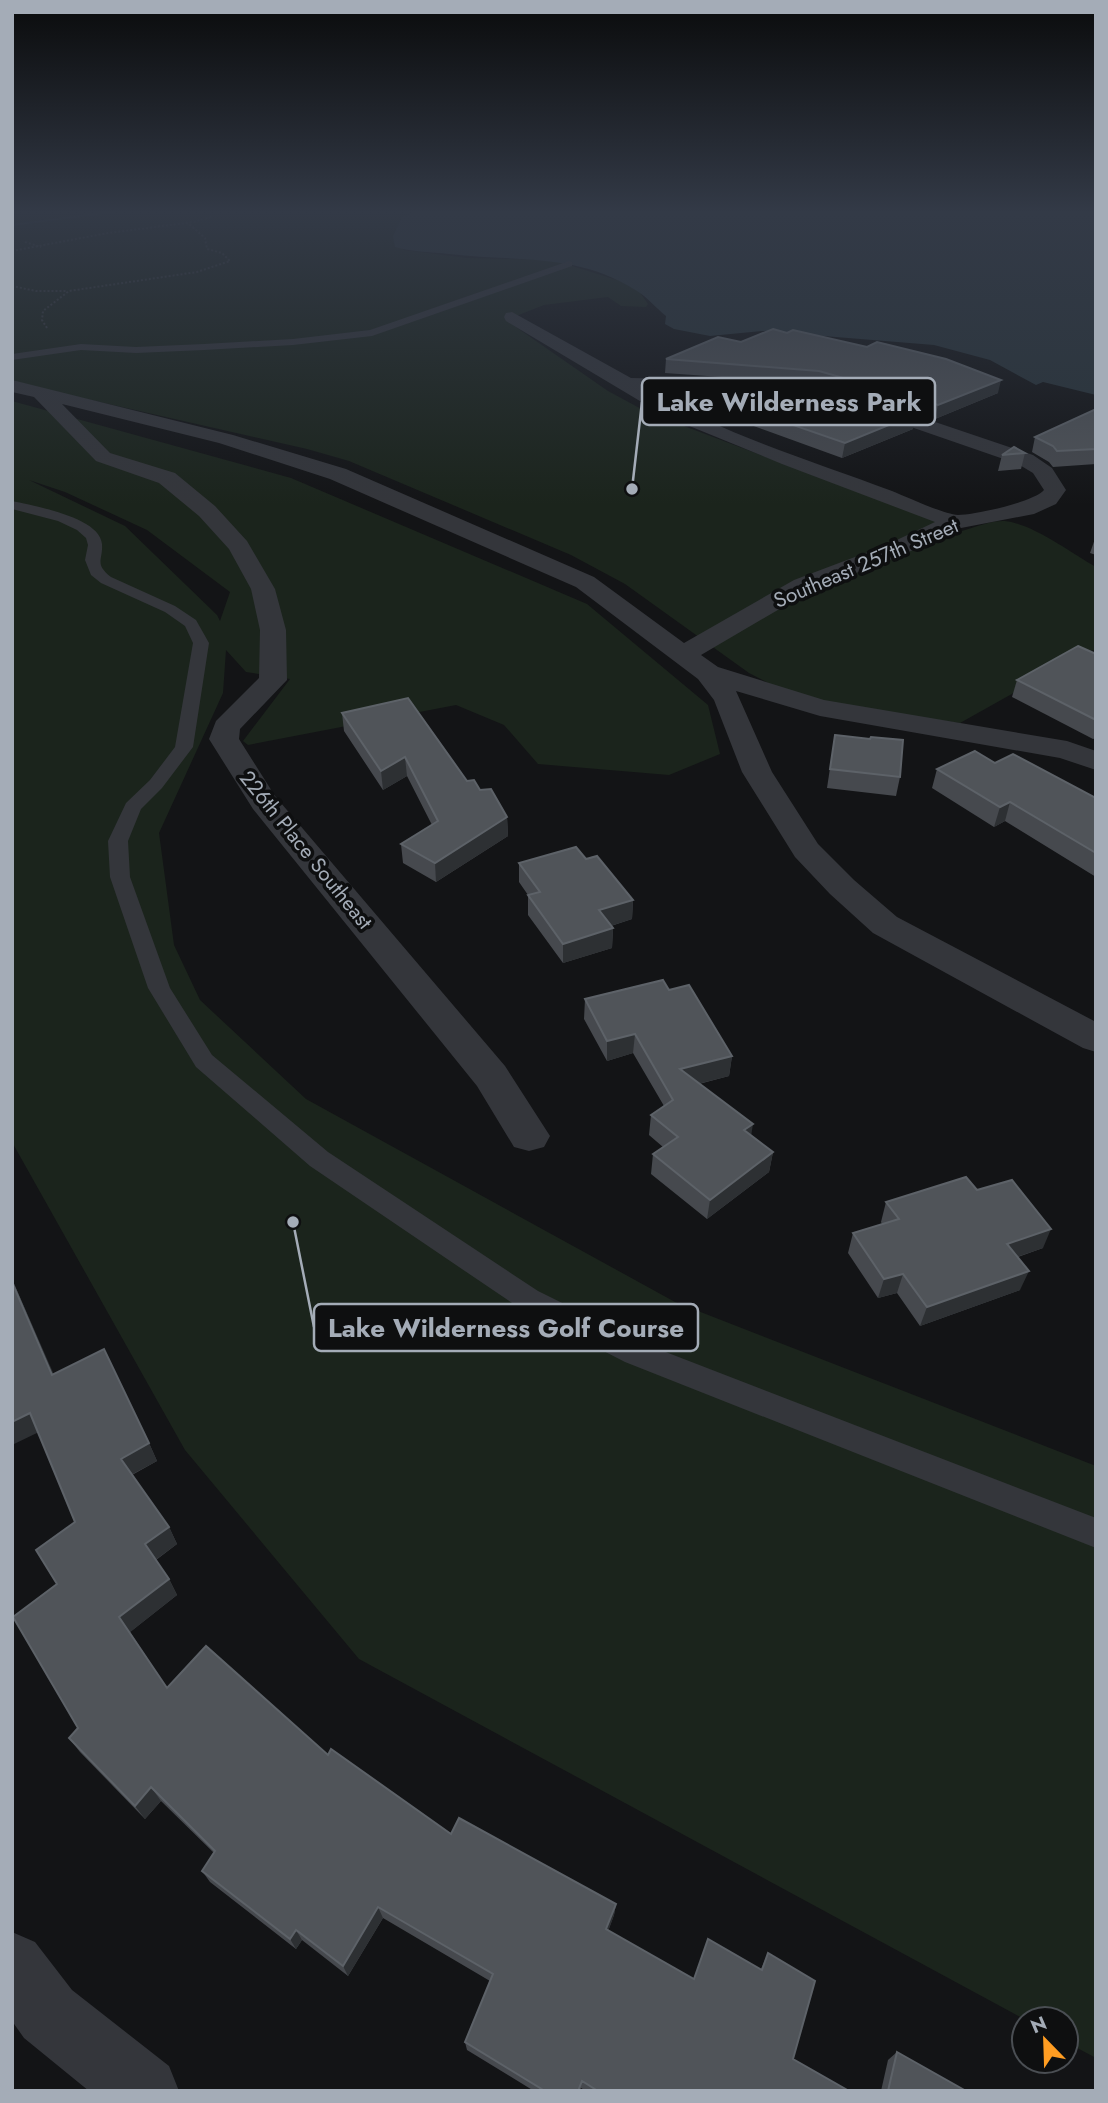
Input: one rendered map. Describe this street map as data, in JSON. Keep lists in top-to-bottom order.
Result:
{
  "streets": {
    "street": ["Southeast 257th Street", "226th Place Southeast"]
  },
  "places": ["Lake Wilderness Park", "Lake Wilderness Golf Course"],
  "north": "top left"
}
